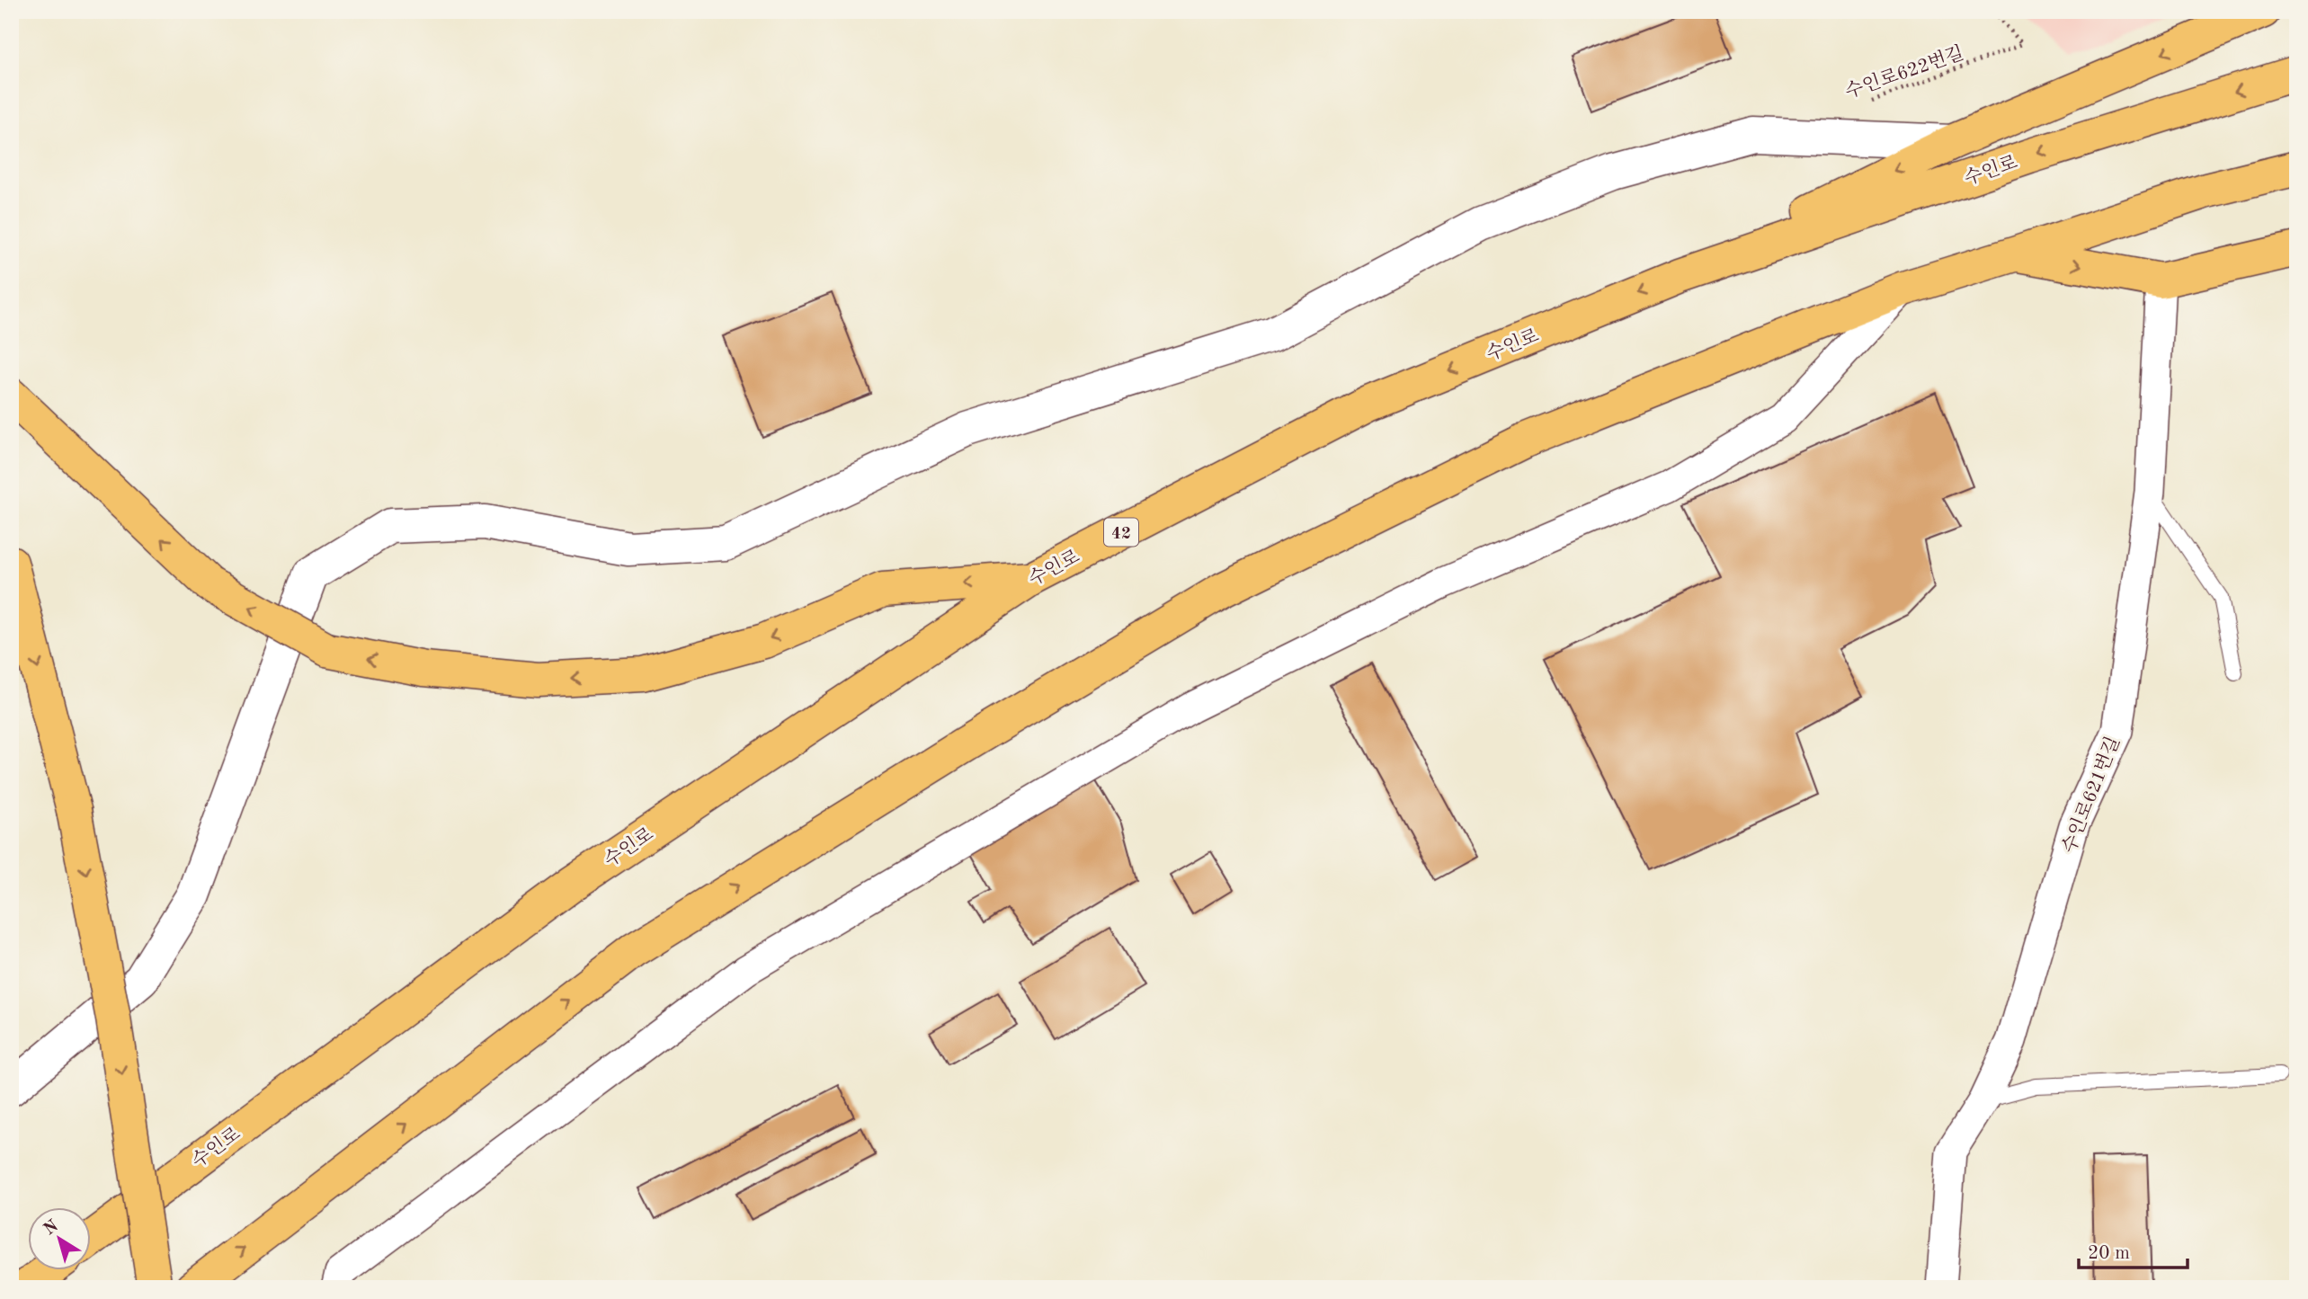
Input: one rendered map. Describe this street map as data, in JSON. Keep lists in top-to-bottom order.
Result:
{
  "streets": {
    "highway": ["수인로", "42"],
    "street": ["수인로621번길"],
    "path": ["수인로622번길"]
  },
  "scale_bar": "20 m",
  "north": "top left"
}
